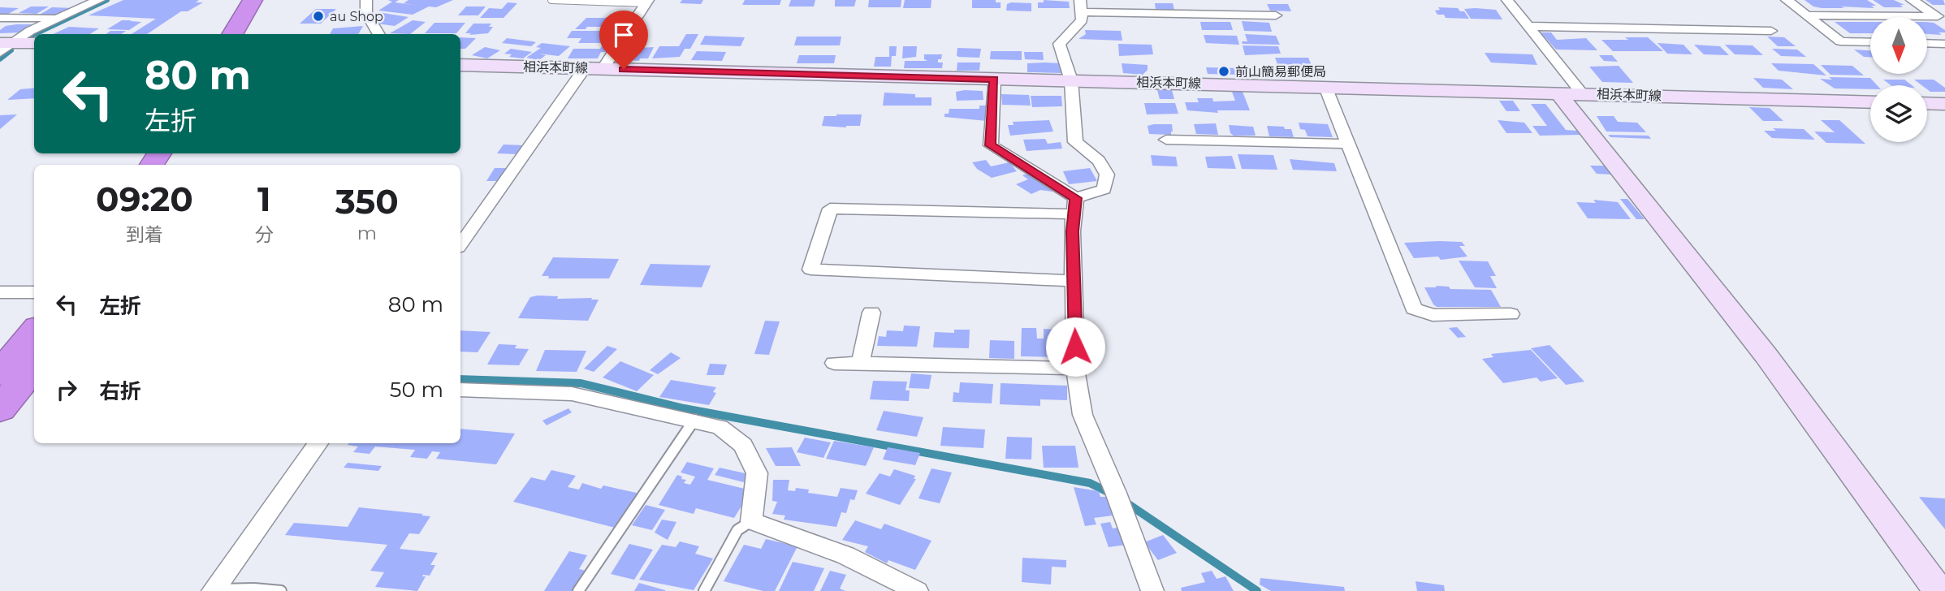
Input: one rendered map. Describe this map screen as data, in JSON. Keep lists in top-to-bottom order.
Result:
{
  "streets": {
    "main road": ["相浜本町線"]
  },
  "places": ["au Shop", "前山簡易郵便局"],
  "north": "bottom",
  "page": {
    "turn": ["80 m", "左折"],
    "eta": [
      "09:20",
      "到着",
      "1",
      "分",
      "350",
      "m"
    ],
    "list": [
      {
        "name": "左折",
        "value": "80 m"
      },
      {
        "name": "右折",
        "value": "50 m"
      }
    ]
  }
}
